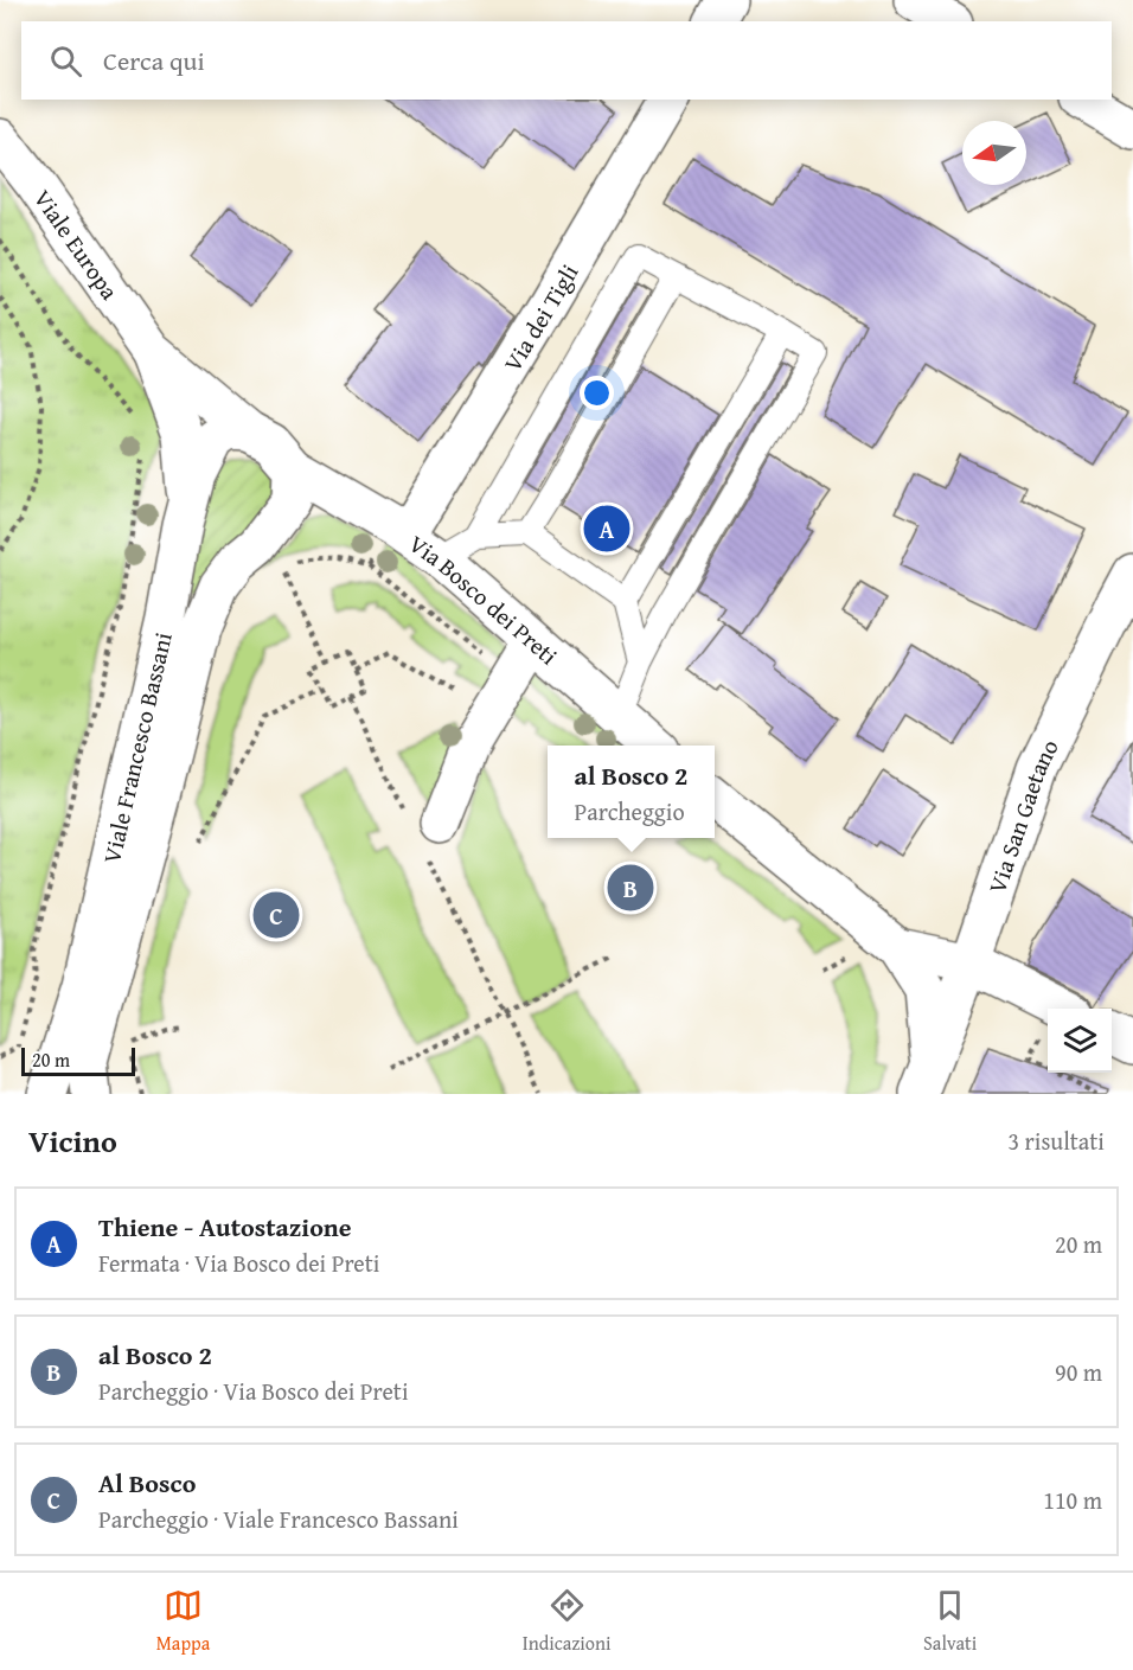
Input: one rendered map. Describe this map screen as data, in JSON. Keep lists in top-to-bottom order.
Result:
{
  "streets": {
    "street": [
      "Viale Europa",
      "Via dei Tigli",
      "Via Bosco dei Preti",
      "Viale Francesco Bassani",
      "Via San Gaetano"
    ]
  },
  "crossings": [
    ["Viale Europa", "Via Bosco dei Preti"],
    ["Viale Europa", "Viale Francesco Bassani"],
    ["Via dei Tigli", "Via Bosco dei Preti"],
    ["Via Bosco dei Preti", "Viale Francesco Bassani"]
  ],
  "scale_bar": "20 m",
  "north": "left",
  "page": {
    "search": "Cerca qui",
    "pins": ["A", "B", "C"],
    "popup": ["al Bosco 2", "Parcheggio"],
    "scale": "20 m",
    "heading": ["Vicino", "3 risultati"],
    "list": [
      {
        "mark": "A",
        "name": "Thiene - Autostazione",
        "note": "Fermata · Via Bosco dei Preti",
        "value": "20 m"
      },
      {
        "mark": "B",
        "name": "al Bosco 2",
        "note": "Parcheggio · Via Bosco dei Preti",
        "value": "90 m"
      },
      {
        "mark": "C",
        "name": "Al Bosco",
        "note": "Parcheggio · Viale Francesco Bassani",
        "value": "110 m"
      }
    ],
    "nav": ["Mappa", "Indicazioni", "Salvati"]
  }
}
